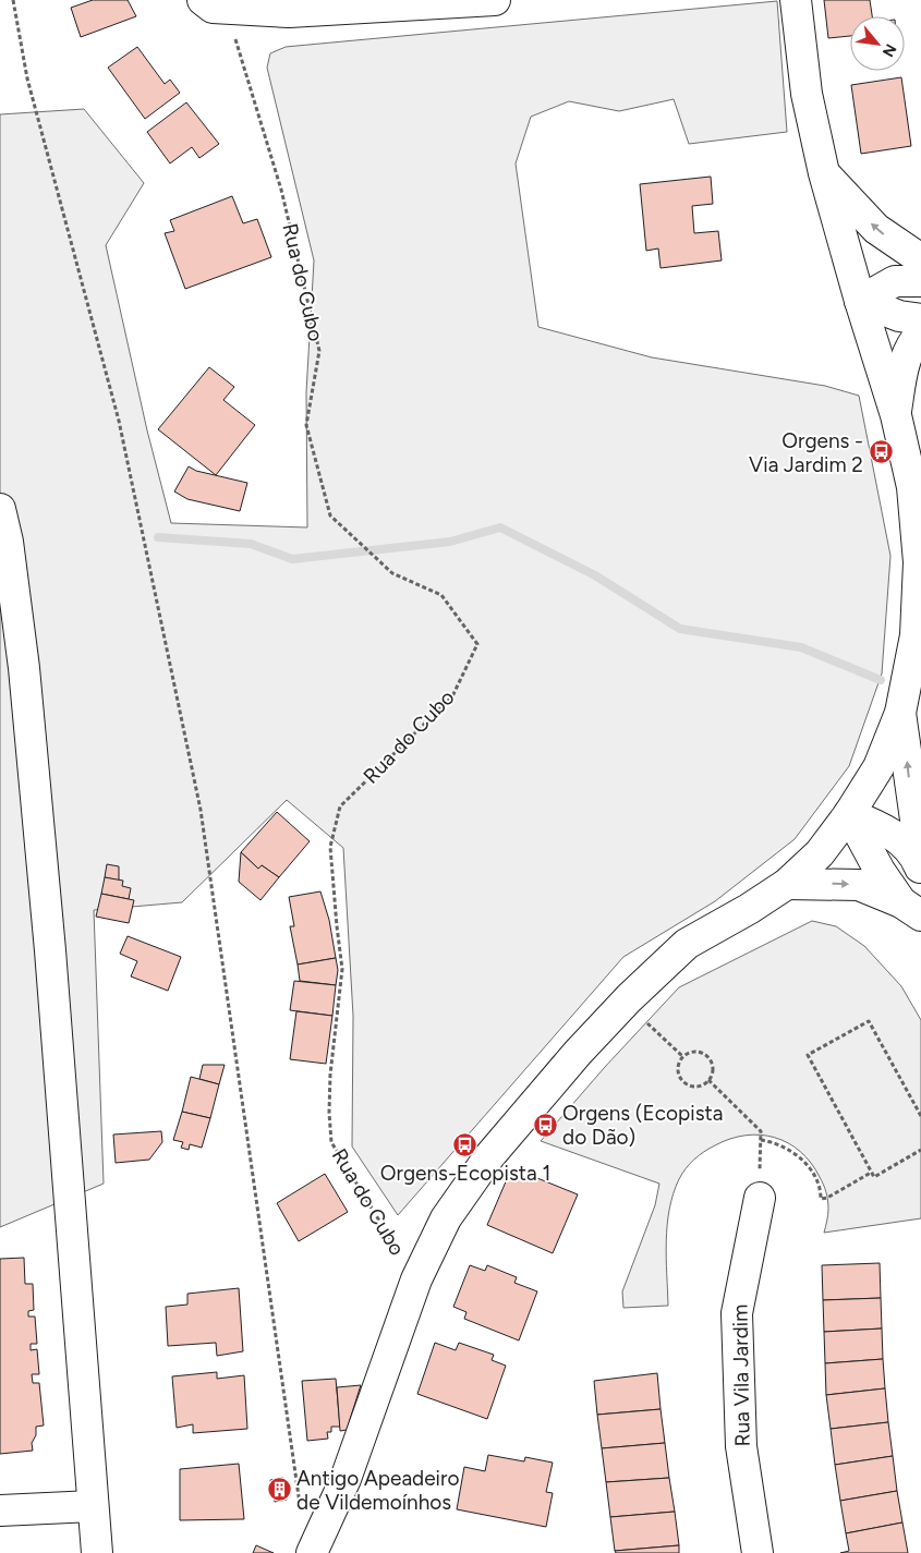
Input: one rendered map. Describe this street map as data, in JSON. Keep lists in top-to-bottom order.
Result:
{
  "streets": {
    "street": ["Rua Vila Jardim"],
    "path": ["Rua do Cubo"]
  },
  "places": {
    "bus stop": ["Orgens - Via Jardim 2", "Orgens (Ecopista do Dão)", "Orgens-Ecopista 1"],
    "building": ["Antigo Apeadeiro de Vildemoínhos"]
  },
  "north": "bottom right"
}
